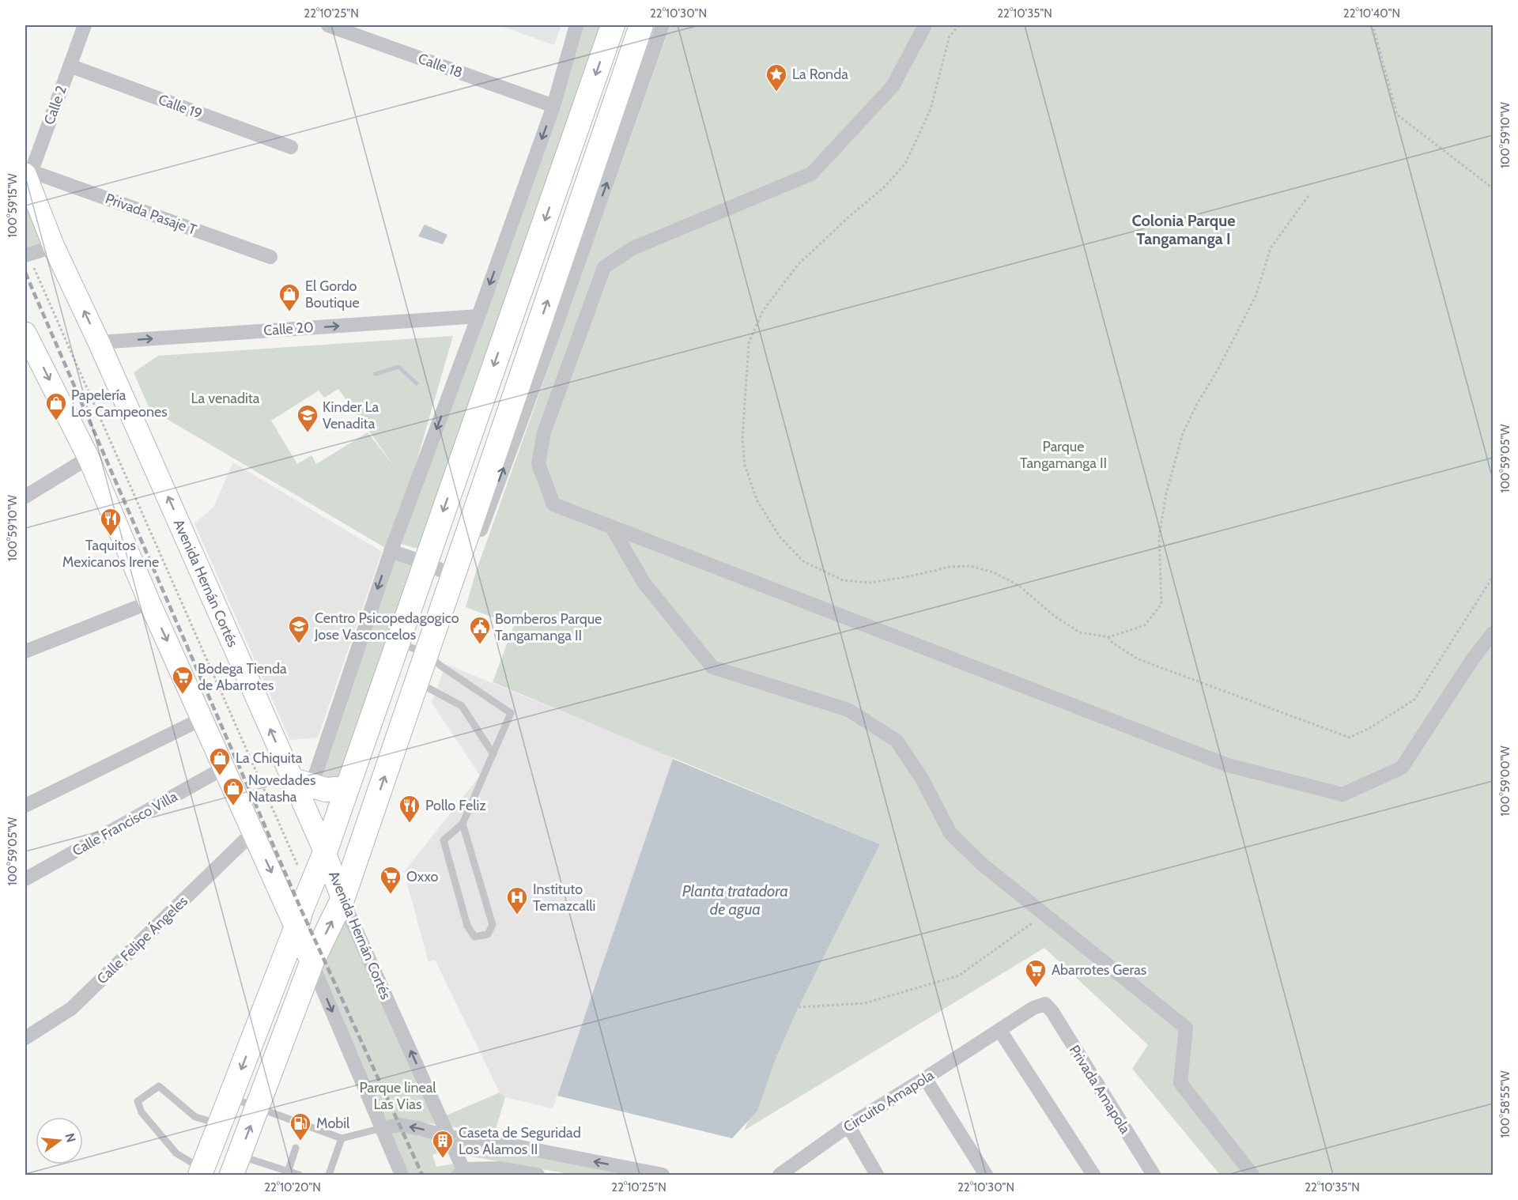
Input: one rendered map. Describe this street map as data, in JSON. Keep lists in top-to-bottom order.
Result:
{
  "streets": {
    "main road": ["Avenida Hernán Cortés"],
    "street": [
      "Calle 18",
      "Calle 2",
      "Calle 19",
      "Privada Pasaje T",
      "Calle 20",
      "Calle Francisco Villa",
      "Calle Felipe Ángeles",
      "Privada Amapola",
      "Circuito Amapola"
    ]
  },
  "crossings": [
    ["Calle 2", "Calle 19"],
    ["Calle 2", "Privada Pasaje T"],
    ["Calle 2", "Avenida Hernán Cortés"],
    ["Privada Pasaje T", "Avenida Hernán Cortés"],
    ["Calle 20", "Avenida Hernán Cortés"],
    ["Privada Amapola", "Circuito Amapola"]
  ],
  "one_way": ["Calle 20"],
  "districts": ["Colonia Parque Tangamanga I"],
  "water": ["Planta tratadora de agua"],
  "parks": ["La venadita", "Parque Tangamanga II", "Parque lineal Las Vias"],
  "places": {
    "place": ["La Ronda"],
    "shop": [
      "El Gordo Boutique",
      "Papelería Los Campeones",
      "La Chiquita",
      "Novedades Natasha"
    ],
    "school or university": ["Kinder La Venadita", "Centro Psicopedagogico Jose Vasconcelos"],
    "restaurant": ["Taquitos Mexicanos Irene", "Pollo Feliz"],
    "public building": ["Bomberos Parque Tangamanga II"],
    "supermarket": ["Bodega Tienda de Abarrotes", "Oxxo", "Abarrotes Geras"],
    "hospital": ["Instituto Temazcalli"],
    "fuel station": ["Mobil"],
    "building": ["Caseta de Seguridad Los Alamos II"]
  },
  "north": "right",
  "coordinates": [
    "22°10'25\"N",
    "22°10'30\"N",
    "22°10'35\"N",
    "22°10'40\"N",
    "100°59'10\"W",
    "100°59'15\"W",
    "100°59'05\"W",
    "100°59'00\"W",
    "100°58'55\"W",
    "22°10'20\"N"
  ]
}
